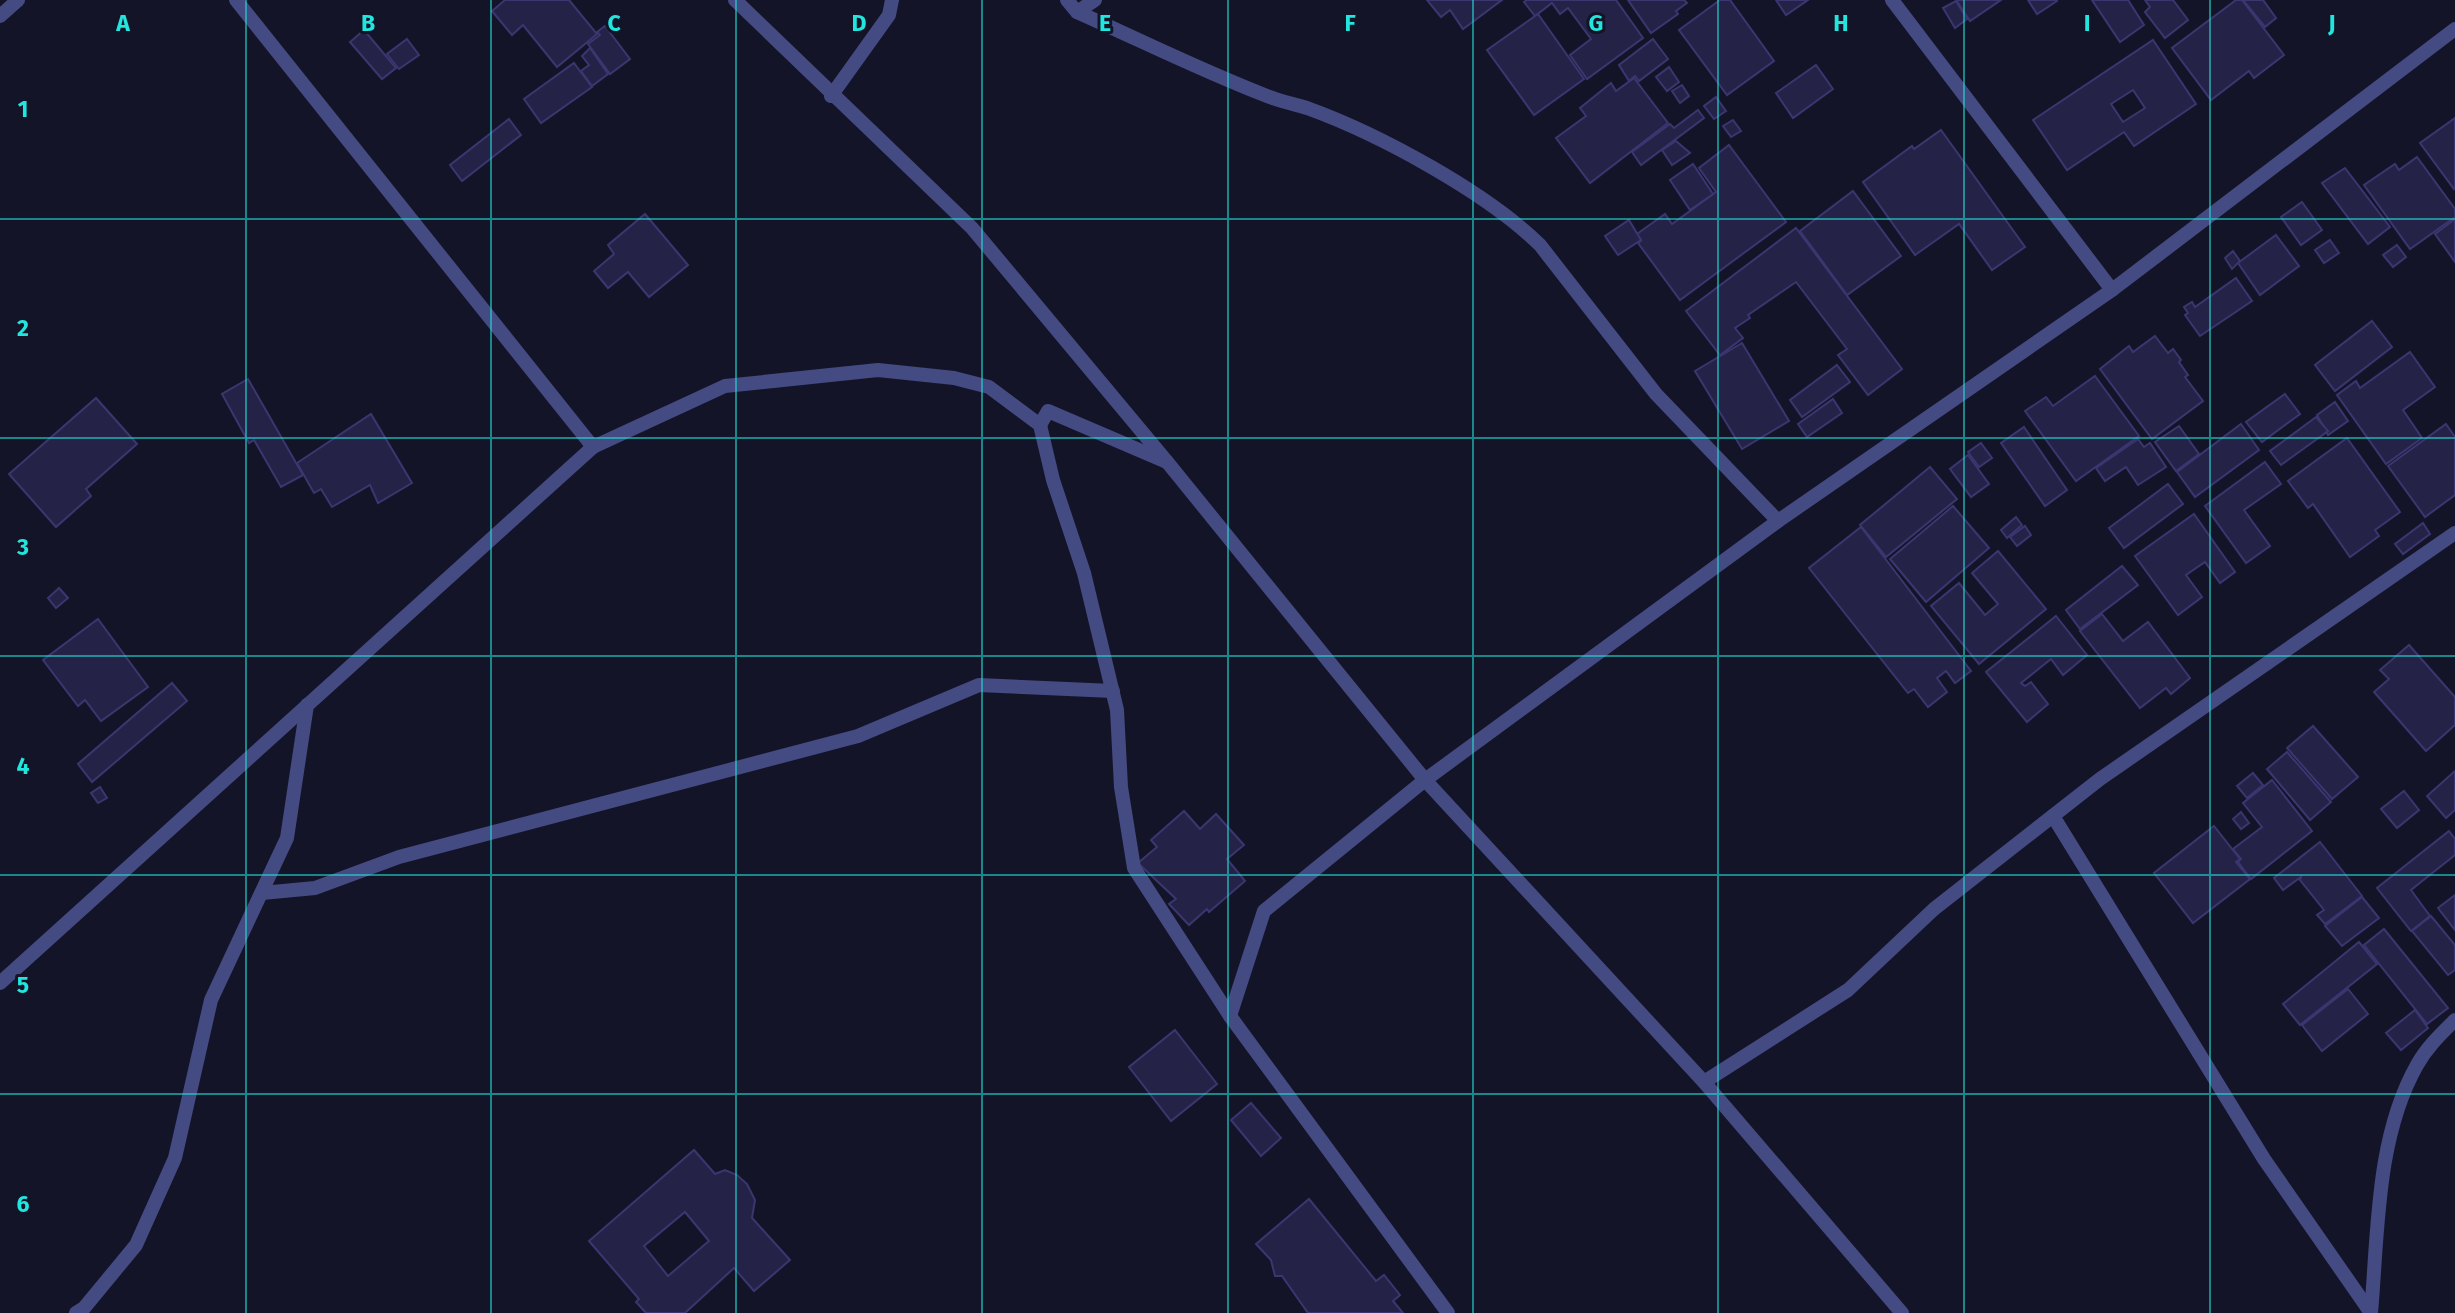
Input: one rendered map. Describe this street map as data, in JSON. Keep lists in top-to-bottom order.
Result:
{
  "grid": {
    "columns": [
      "A",
      "B",
      "C",
      "D",
      "E",
      "F",
      "G",
      "H",
      "I",
      "J"
    ],
    "rows": [
      "1",
      "2",
      "3",
      "4",
      "5",
      "6"
    ]
  }
}
